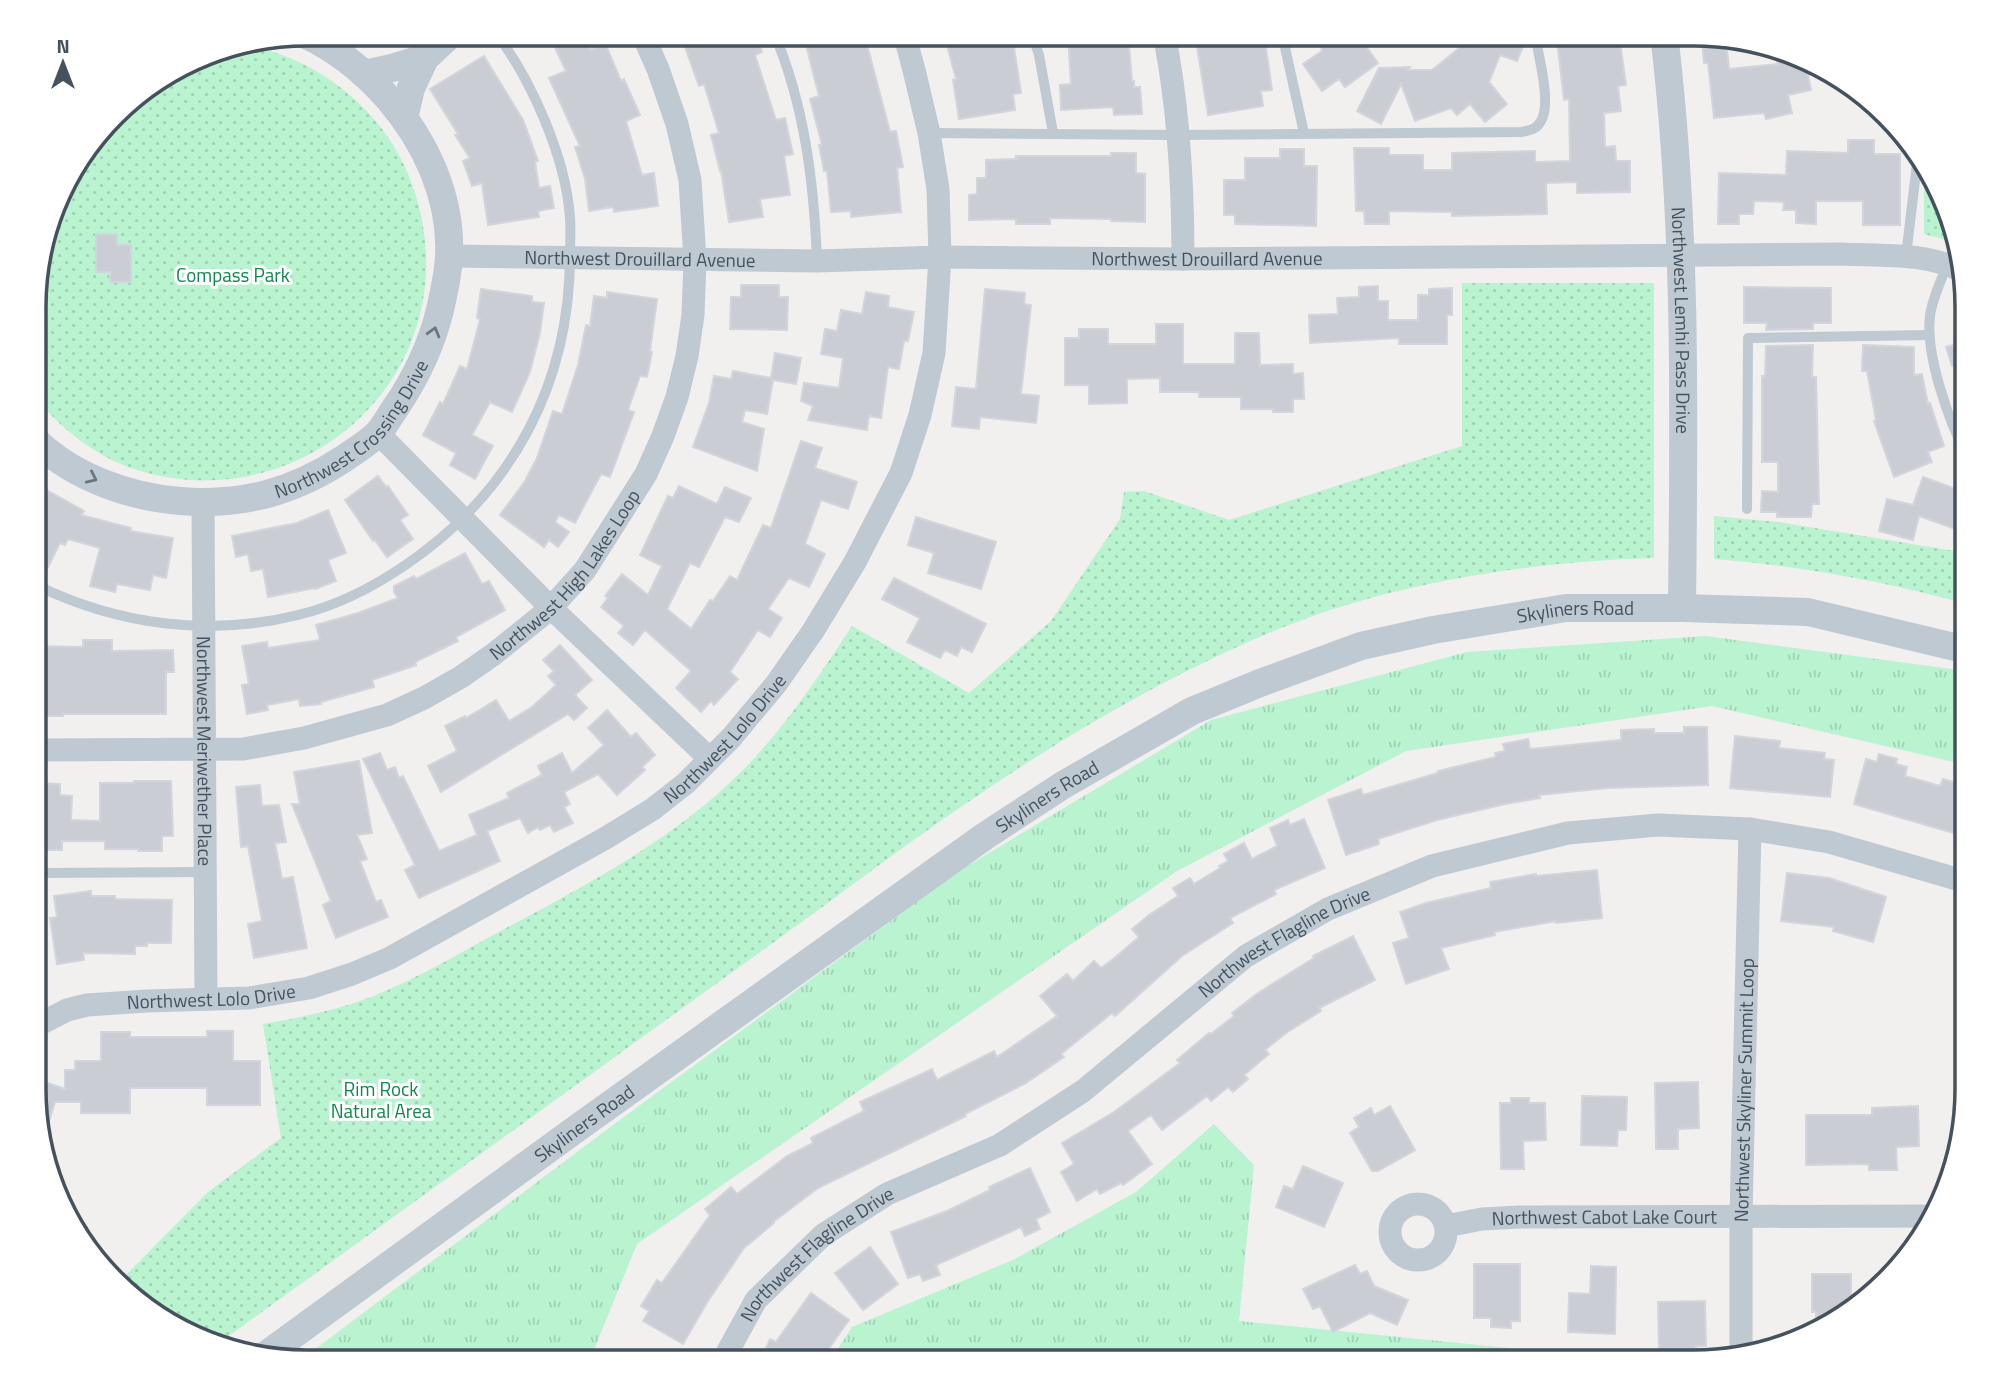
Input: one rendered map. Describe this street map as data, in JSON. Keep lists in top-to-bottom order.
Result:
{
  "streets": {
    "street": [
      "Northwest Drouillard Avenue",
      "Northwest Lemhi Pass Drive",
      "Northwest Crossing Drive",
      "Northwest High Lakes Loop",
      "Skyliners Road",
      "Northwest Lolo Drive",
      "Northwest Meriwether Place",
      "Northwest Flagline Drive",
      "Northwest Skyliner Summit Loop",
      "Northwest Cabot Lake Court"
    ]
  },
  "crossings": [
    ["Northwest Drouillard Avenue", "Northwest Lemhi Pass Drive"],
    ["Northwest Drouillard Avenue", "Northwest Crossing Drive"],
    ["Northwest Drouillard Avenue", "Northwest High Lakes Loop"],
    ["Northwest Drouillard Avenue", "Northwest Lolo Drive"],
    ["Northwest Lemhi Pass Drive", "Skyliners Road"],
    ["Northwest Crossing Drive", "Northwest Meriwether Place"],
    ["Northwest High Lakes Loop", "Northwest Meriwether Place"],
    ["Northwest Lolo Drive", "Northwest Meriwether Place"],
    ["Northwest Flagline Drive", "Northwest Skyliner Summit Loop"],
    ["Northwest Skyliner Summit Loop", "Northwest Cabot Lake Court"]
  ],
  "parks": ["Compass Park", "Rim Rock Natural Area"],
  "north": "top"
}
